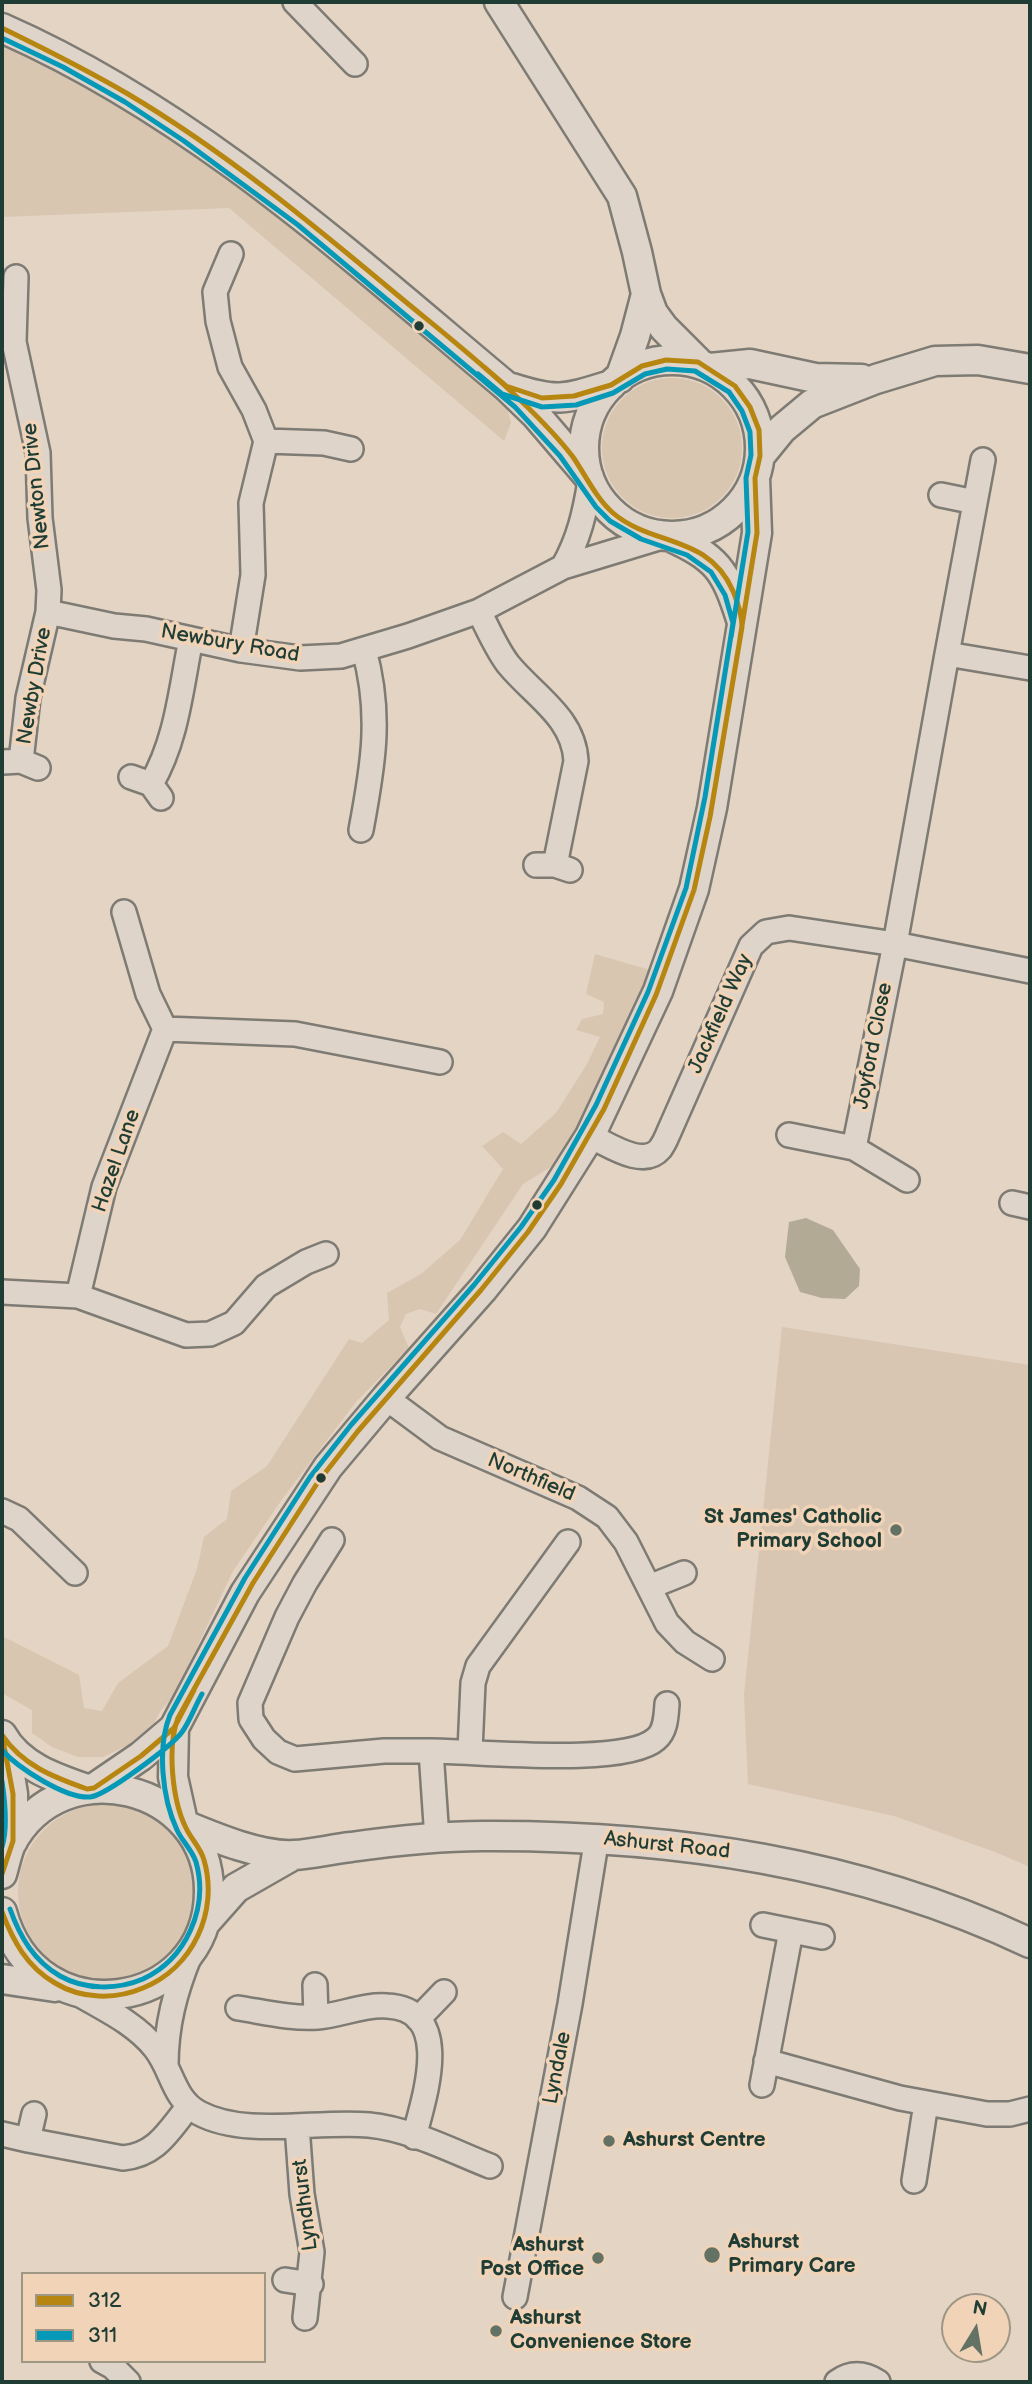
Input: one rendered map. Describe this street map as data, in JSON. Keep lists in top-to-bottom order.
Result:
{
  "streets": {
    "street": [
      "Newton Drive",
      "Newbury Road",
      "Newby Drive",
      "Jackfield Way",
      "Joyford Close",
      "Hazel Lane",
      "Northfield",
      "Ashurst Road",
      "Lyndale",
      "Lyndhurst"
    ]
  },
  "crossings": [
    ["Newton Drive", "Newbury Road"],
    ["Newton Drive", "Newby Drive"],
    ["Newbury Road", "Newby Drive"],
    ["Jackfield Way", "Joyford Close"],
    ["Ashurst Road", "Lyndale"]
  ],
  "places": [
    "St James' Catholic Primary School",
    "Ashurst Centre",
    "Ashurst Primary Care",
    "Ashurst Post Office",
    "Ashurst Convenience Store"
  ],
  "lines": ["transit line 312", "transit line 311"],
  "legend": ["312", "311"],
  "north": "top"
}
